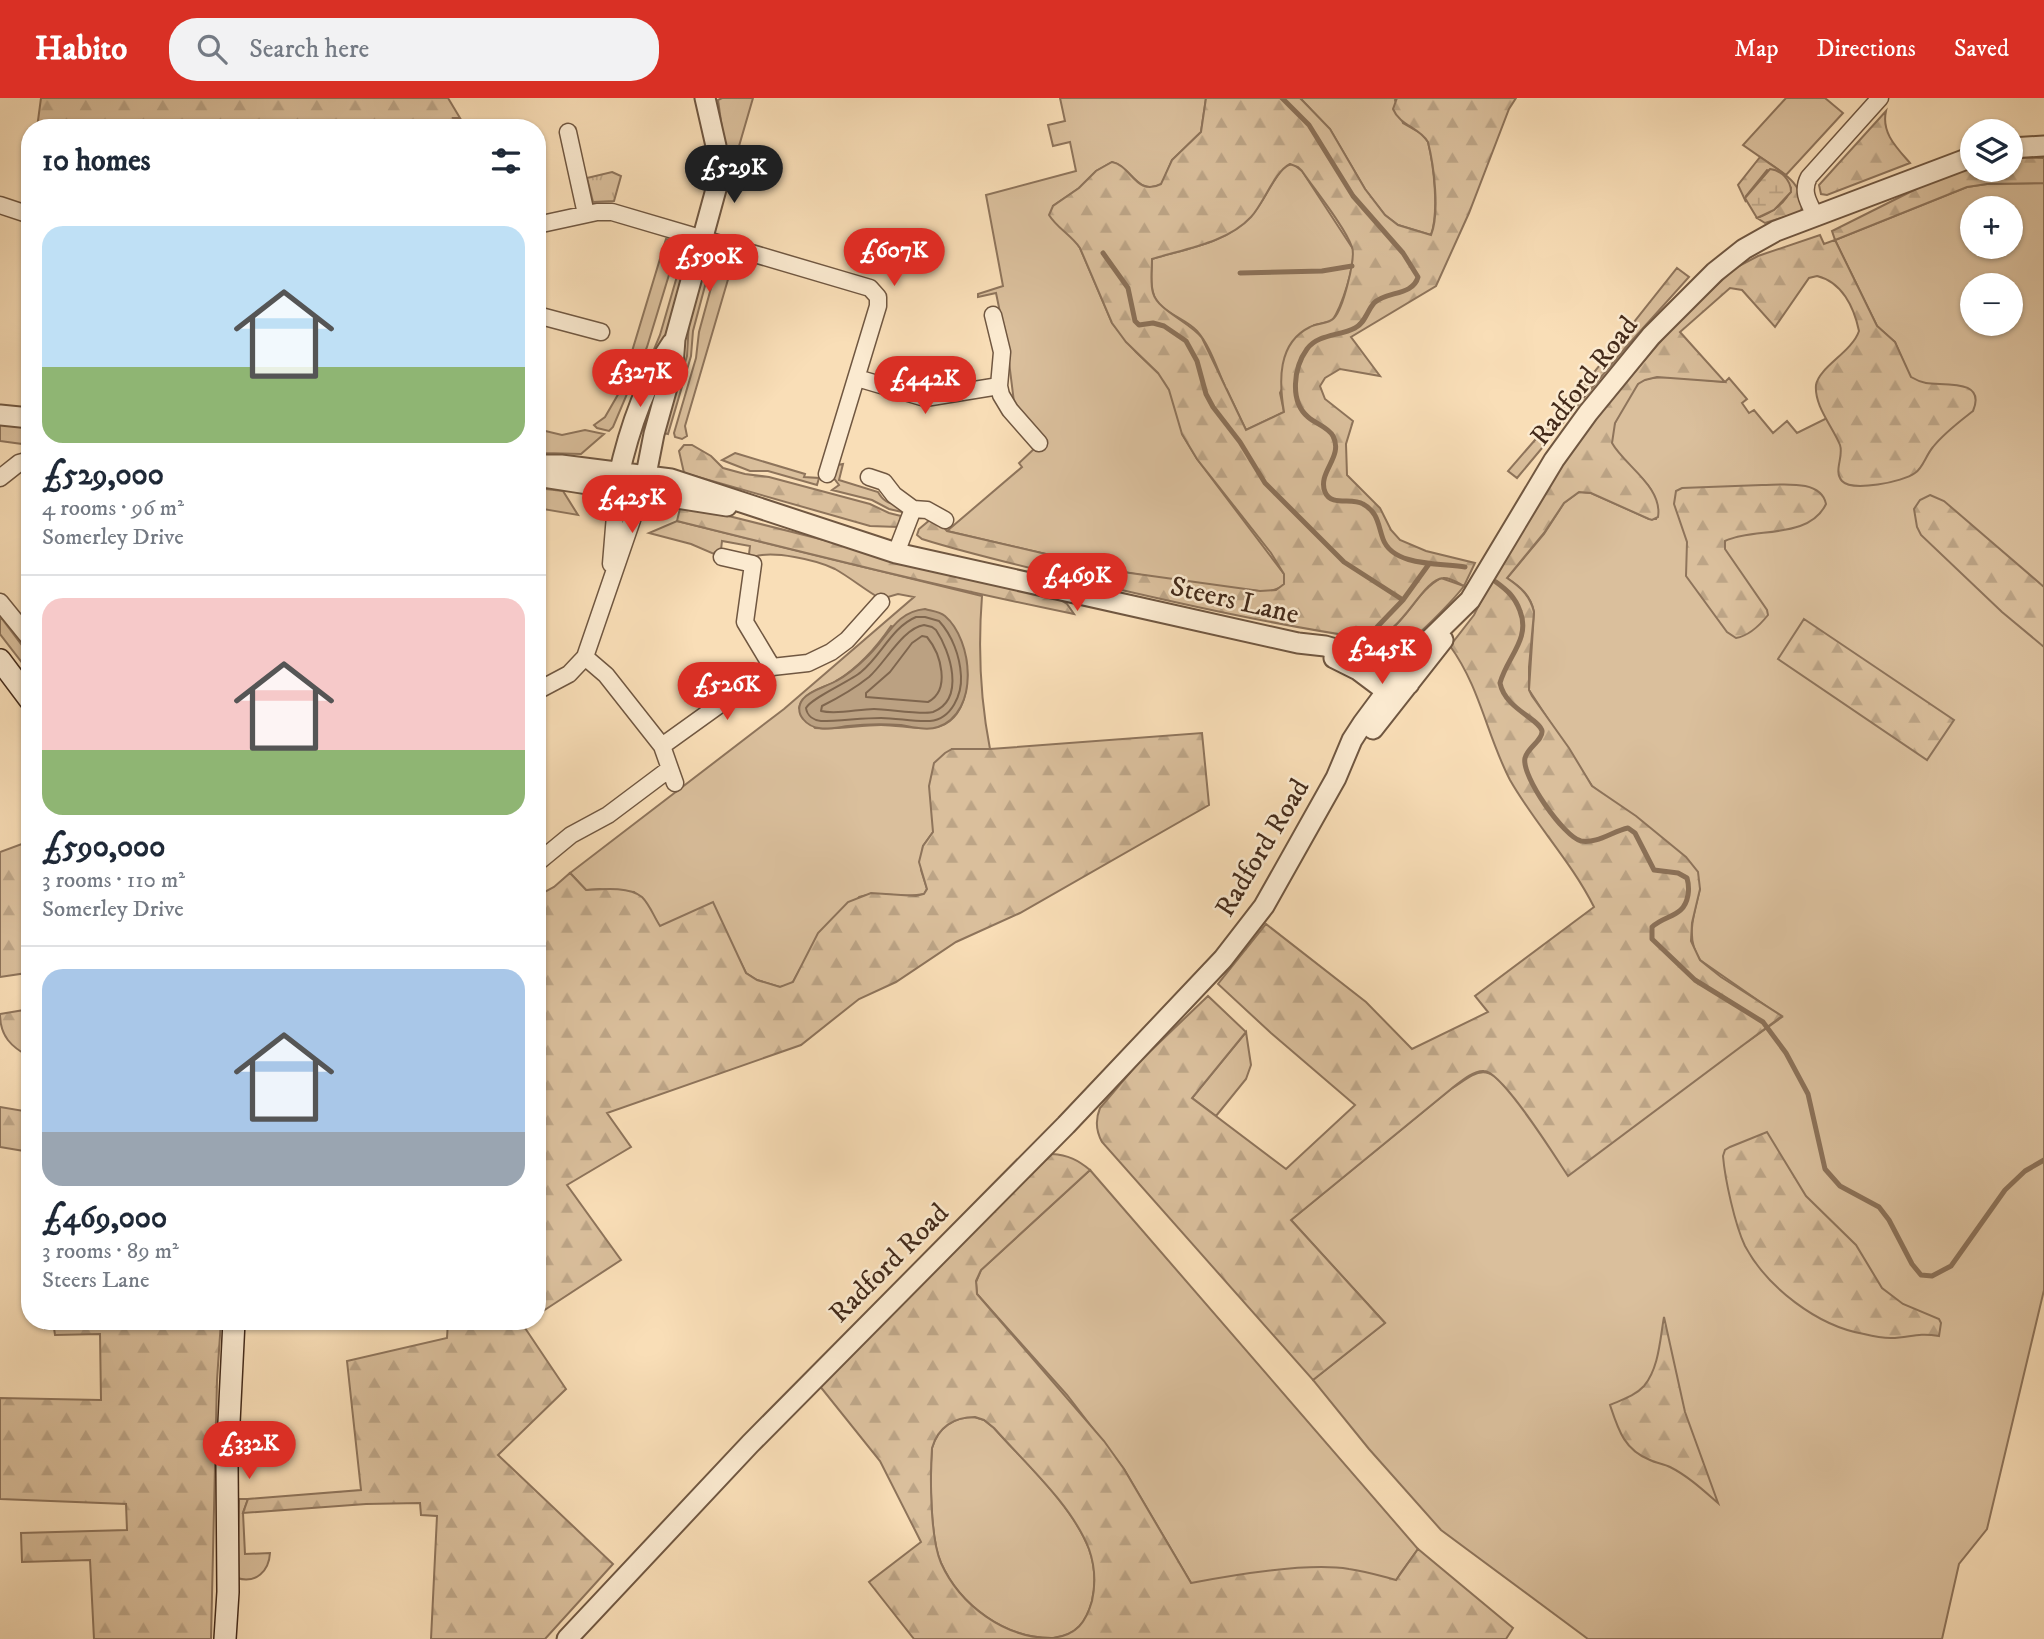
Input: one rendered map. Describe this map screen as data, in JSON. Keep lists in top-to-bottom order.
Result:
{
  "streets": {
    "street": ["Radford Road", "Steers Lane"]
  },
  "crossings": [
    ["Radford Road", "Steers Lane"]
  ],
  "page": {
    "header": "Habito",
    "search": "Search here",
    "nav": ["Map", "Directions", "Saved"],
    "map_buttons": ["+", "−"],
    "heading": "10 homes",
    "price": [
      "£529K",
      "£607K",
      "£590K",
      "£327K",
      "£442K",
      "£425K",
      "£469K",
      "£245K",
      "£526K",
      "£332K"
    ],
    "list": [
      {
        "name": "£529,000",
        "note": "4 rooms · 96 m² · Somerley Drive"
      },
      {
        "name": "£590,000",
        "note": "3 rooms · 110 m² · Somerley Drive"
      },
      {
        "name": "£469,000",
        "note": "3 rooms · 89 m² · Steers Lane"
      }
    ]
  }
}
